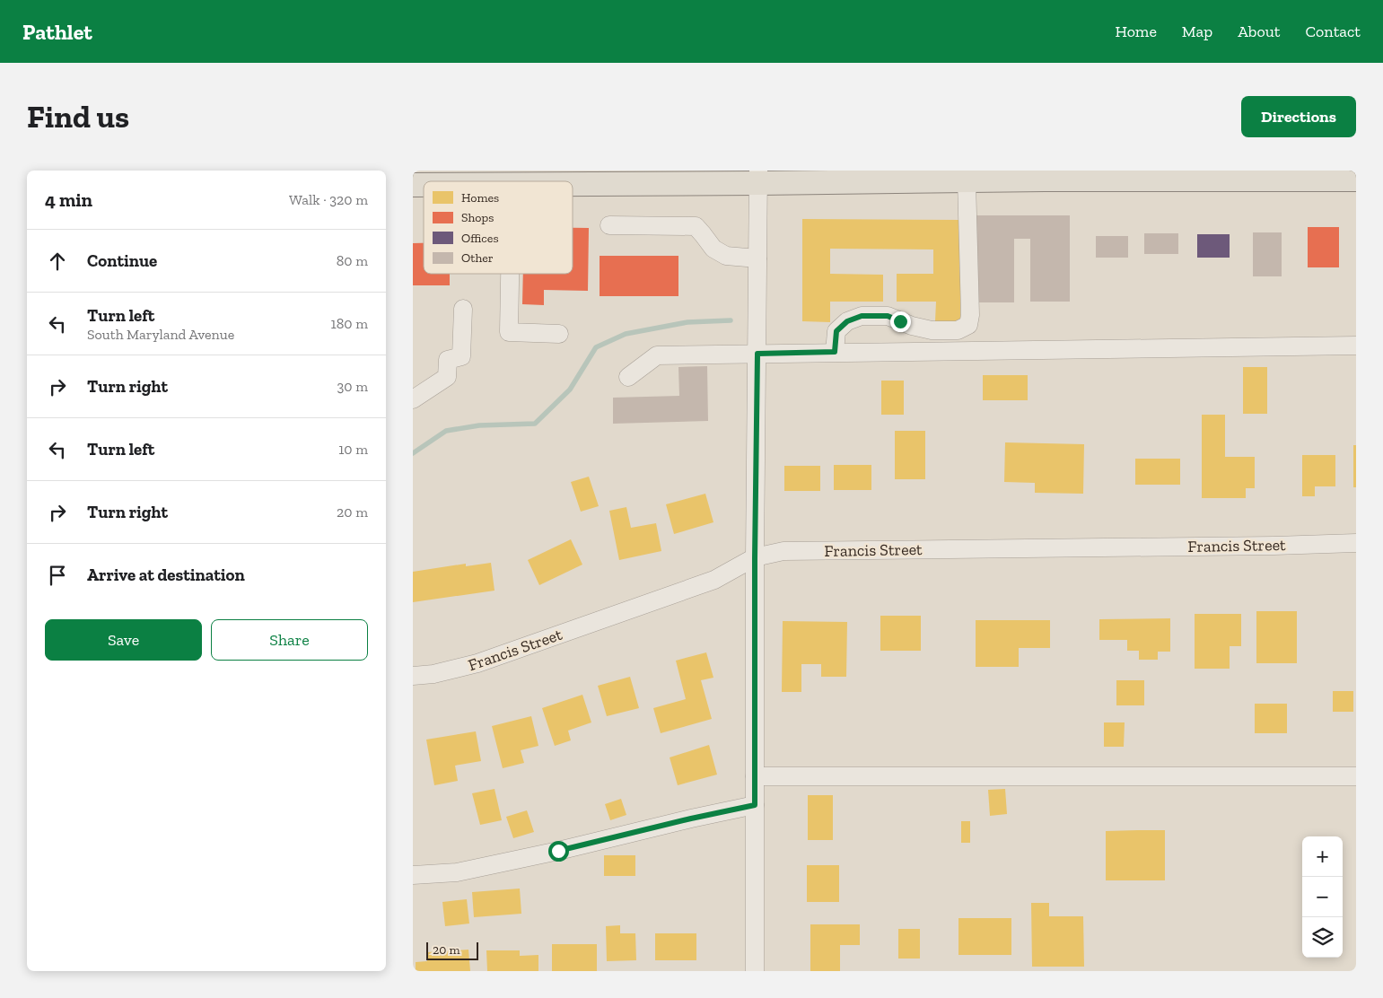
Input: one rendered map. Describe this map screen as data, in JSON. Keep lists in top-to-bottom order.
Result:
{
  "streets": {
    "street": ["Francis Street"]
  },
  "legend": [
    "Homes",
    "Shops",
    "Offices",
    "Other"
  ],
  "scale_bar": "20 m",
  "page": {
    "header": "Pathlet",
    "nav": [
      "Home",
      "Map",
      "About",
      "Contact"
    ],
    "buttons": [
      "Directions",
      ["Save", "Share"]
    ],
    "title": "Find us",
    "heading": ["4 min", "Walk · 320 m"],
    "list": [
      ["Continue", "80 m"],
      ["Turn left", "South Maryland Avenue", "180 m"],
      ["Turn right", "30 m"],
      ["Turn left", "10 m"],
      ["Turn right", "20 m"],
      "Arrive at destination"
    ],
    "map_buttons": ["+", "−"],
    "scale": "20 m"
  }
}
